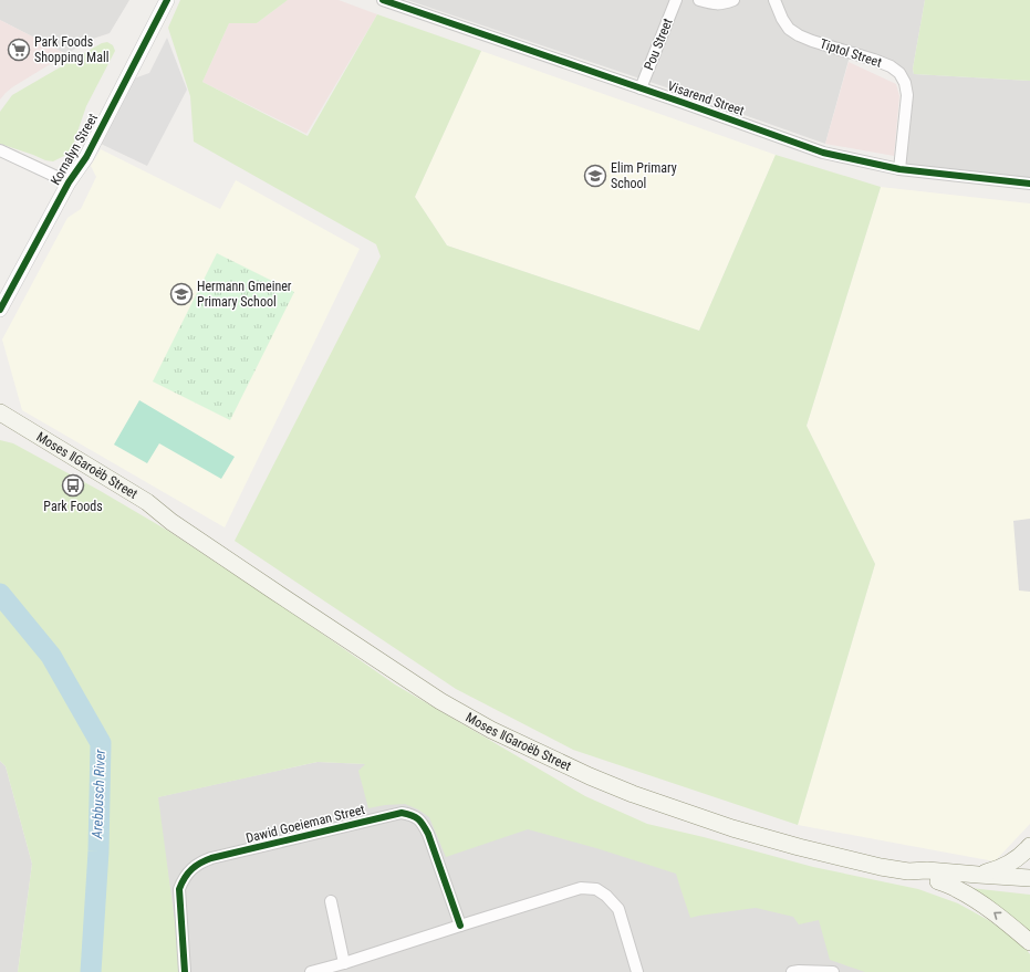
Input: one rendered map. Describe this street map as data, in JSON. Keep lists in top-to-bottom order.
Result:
{
  "streets": {
    "main road": ["Moses ǁGaroëb Street"],
    "street": [
      "Pou Street",
      "Tiptol Street",
      "Visarend Street",
      "Kornalyn Street",
      "Dawid Goeieman Street"
    ]
  },
  "crossings": [
    ["Pou Street", "Visarend Street"],
    ["Tiptol Street", "Visarend Street"]
  ],
  "water": ["Arebbusch River"],
  "places": {
    "supermarket": ["Park Foods Shopping Mall"],
    "school or university": ["Elim Primary School", "Hermann Gmeiner Primary School"],
    "bus stop": ["Park Foods"]
  }
}
